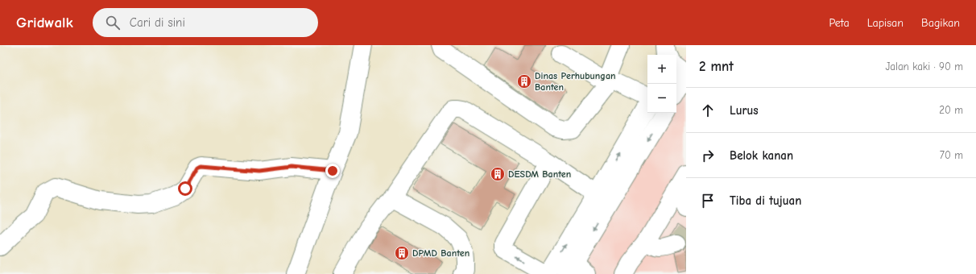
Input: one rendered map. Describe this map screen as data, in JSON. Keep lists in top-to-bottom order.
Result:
{
  "places": {
    "building": ["Dinas Perhubungan Banten", "DESDM Banten", "DPMD Banten"]
  },
  "page": {
    "header": "Gridwalk",
    "search": "Cari di sini",
    "nav": ["Peta", "Lapisan", "Bagikan"],
    "heading": ["2 mnt", "Jalan kaki · 90 m"],
    "map_buttons": ["+", "−"],
    "list": [
      ["Lurus", "20 m"],
      ["Belok kanan", "70 m"],
      "Tiba di tujuan"
    ]
  }
}
